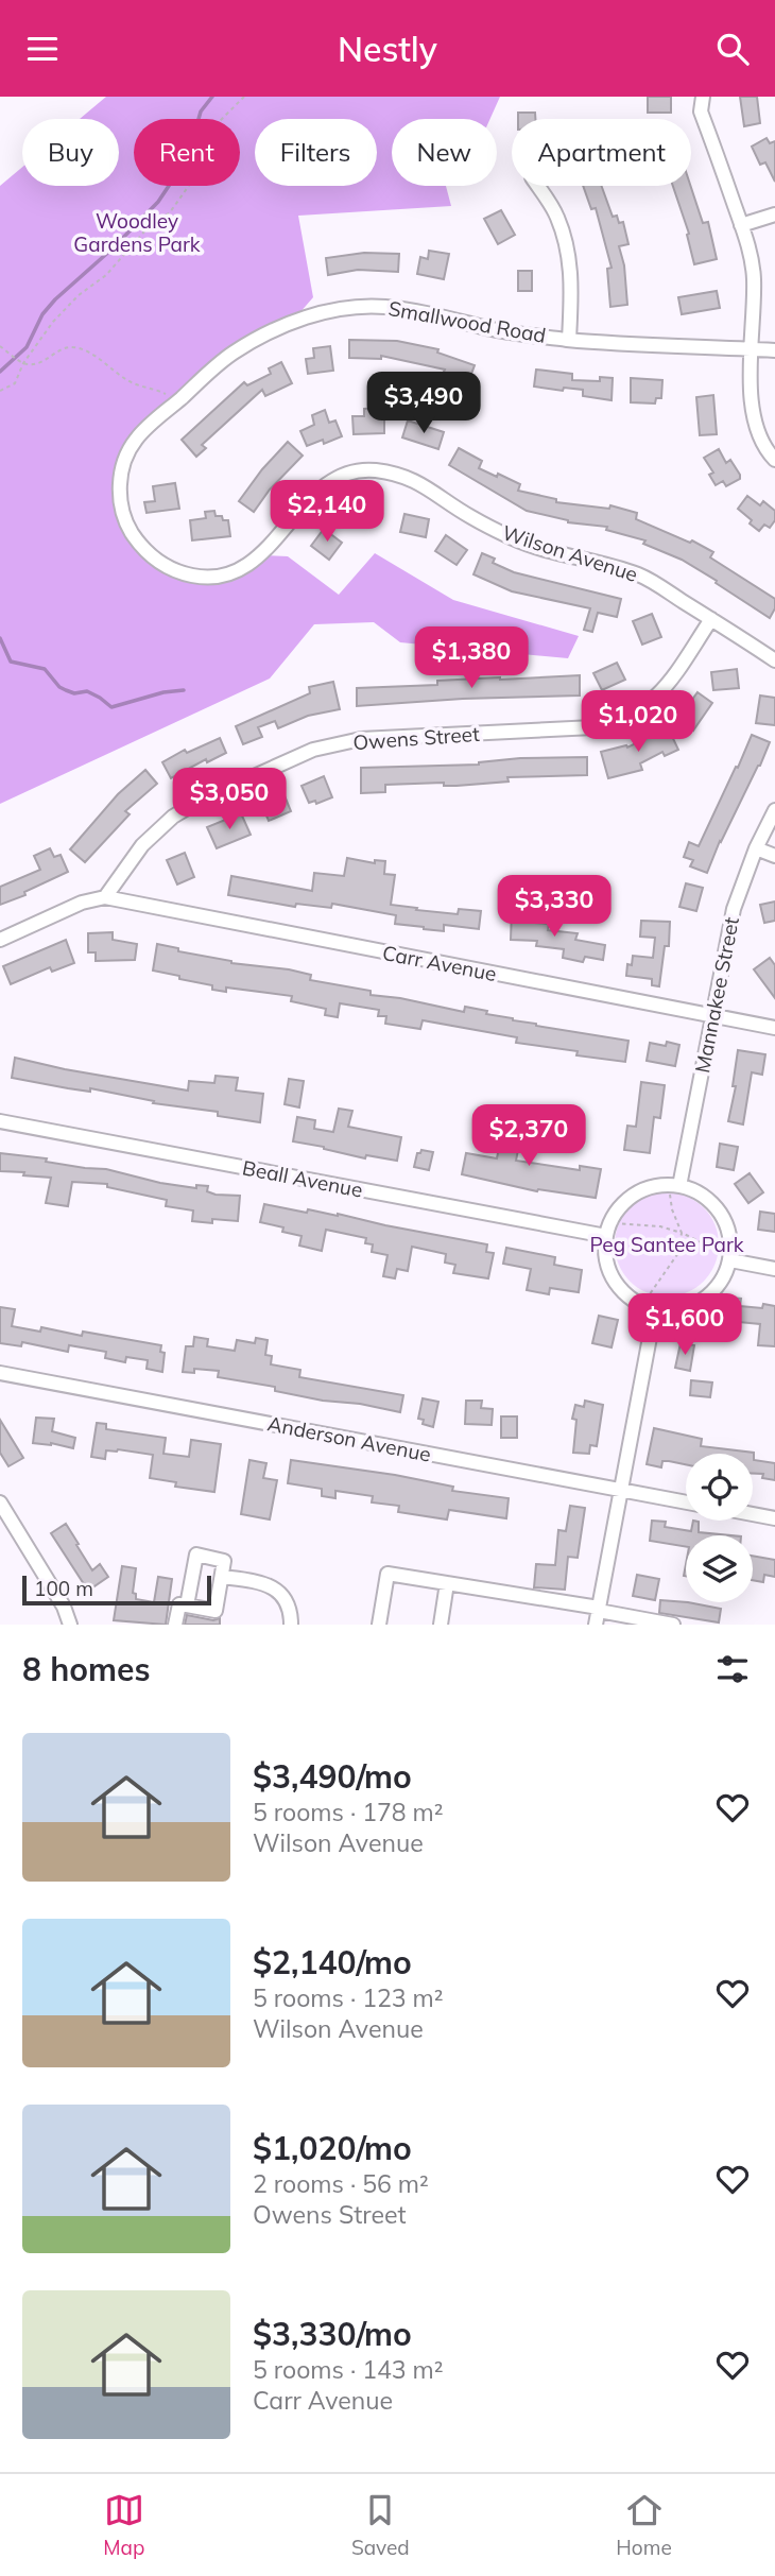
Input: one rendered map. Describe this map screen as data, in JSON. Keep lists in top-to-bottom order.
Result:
{
  "streets": {
    "street": [
      "Smallwood Road",
      "Wilson Avenue",
      "Owens Street",
      "Carr Avenue",
      "Mannakee Street",
      "Beall Avenue",
      "Anderson Avenue"
    ]
  },
  "crossings": [
    ["Smallwood Road", "Wilson Avenue"],
    ["Wilson Avenue", "Owens Street"],
    ["Owens Street", "Carr Avenue"],
    ["Carr Avenue", "Mannakee Street"]
  ],
  "parks": ["Woodley Gardens Park", "Peg Santee Park"],
  "scale_bar": "100 m",
  "page": {
    "header": "Nestly",
    "chip": [
      "Buy",
      "Rent",
      "Filters",
      "New",
      "Apartment"
    ],
    "price": [
      "$3,490",
      "$2,140",
      "$1,380",
      "$1,020",
      "$3,050",
      "$3,330",
      "$2,370",
      "$1,600"
    ],
    "scale": "100 m",
    "heading": "8 homes",
    "list": [
      {
        "name": "$3,490/mo",
        "note": "5 rooms · 178 m² · Wilson Avenue"
      },
      {
        "name": "$2,140/mo",
        "note": "5 rooms · 123 m² · Wilson Avenue"
      },
      {
        "name": "$1,020/mo",
        "note": "2 rooms · 56 m² · Owens Street"
      },
      {
        "name": "$3,330/mo",
        "note": "5 rooms · 143 m² · Carr Avenue"
      }
    ],
    "tabs": ["Map", "Saved", "Home"]
  }
}
